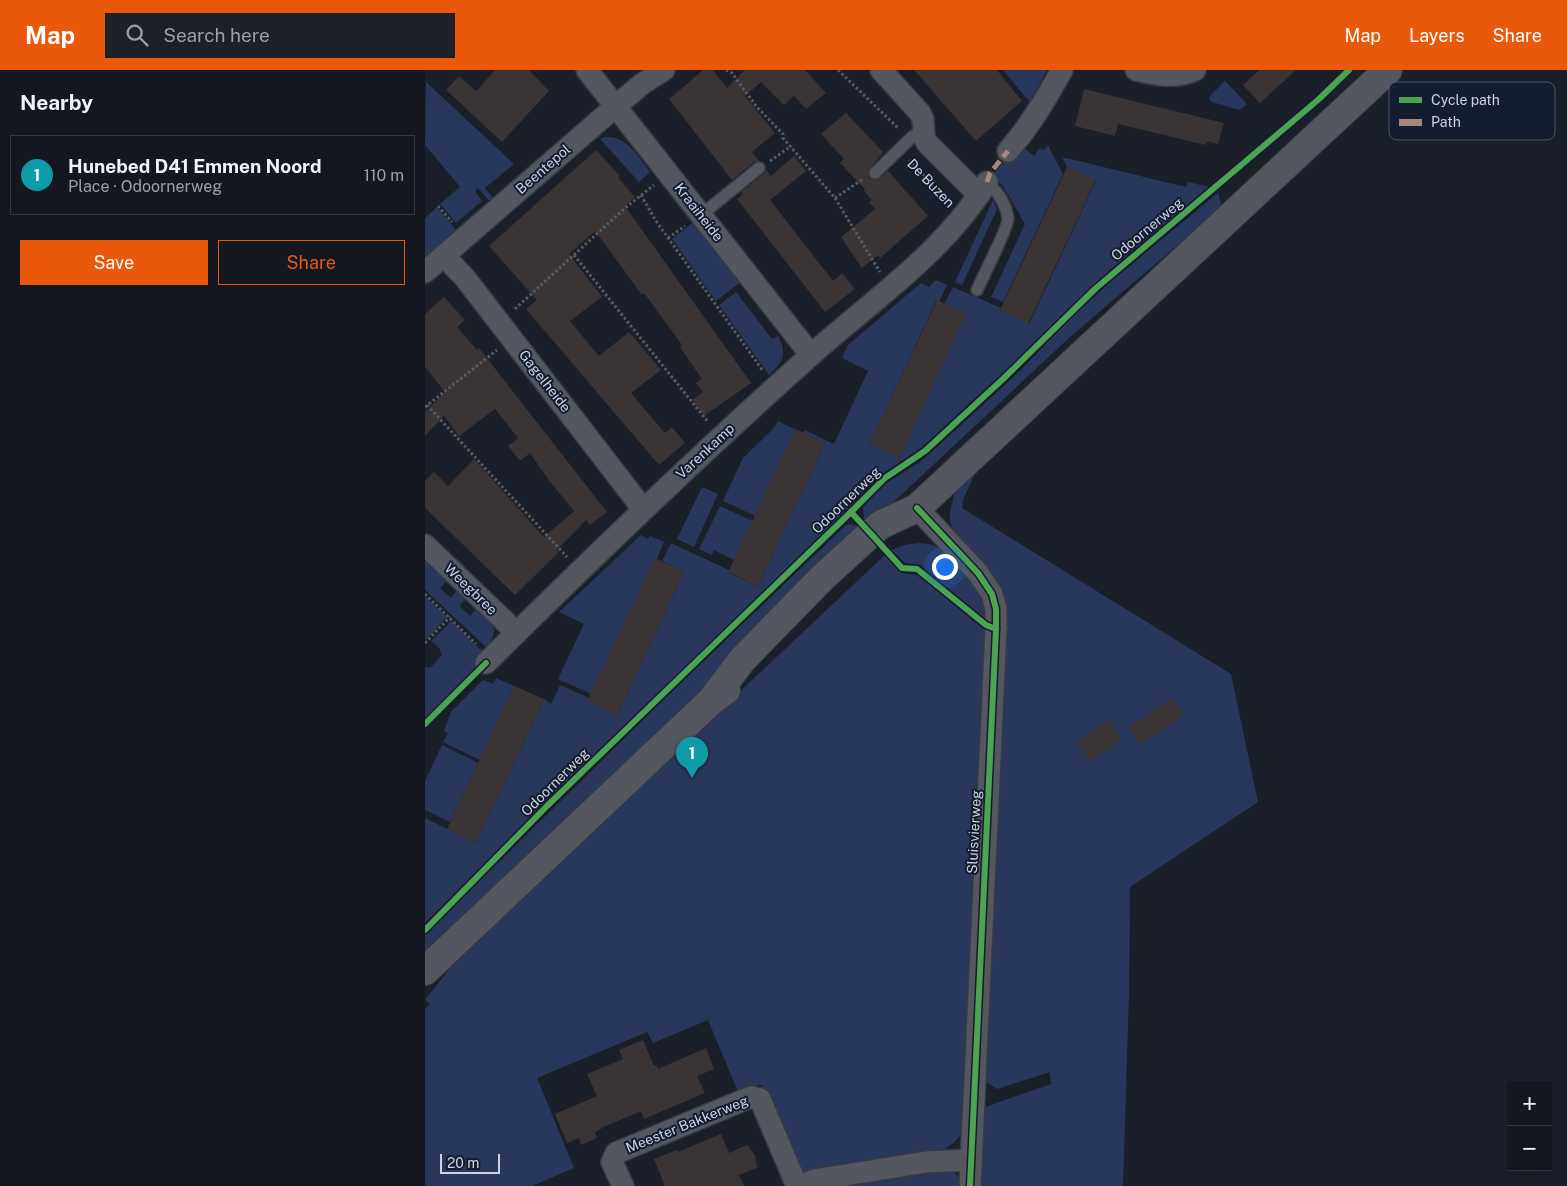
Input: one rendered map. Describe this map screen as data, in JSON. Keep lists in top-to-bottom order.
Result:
{
  "streets": {
    "street": [
      "Beentepol",
      "De Buzen",
      "Kraaiheide",
      "Gagelheide",
      "Varenkamp",
      "Weegbree",
      "Sluisvierweg",
      "Meester Bakkerweg"
    ],
    "cycle path": ["Odoornerweg"]
  },
  "crossings": [
    ["Beentepol", "Kraaiheide"],
    ["Beentepol", "Gagelheide"],
    ["De Buzen", "Varenkamp"],
    ["Kraaiheide", "Varenkamp"],
    ["Gagelheide", "Varenkamp"],
    ["Varenkamp", "Weegbree"]
  ],
  "legend": ["Cycle path", "Path"],
  "scale_bar": "20 m",
  "page": {
    "header": "Map",
    "search": "Search here",
    "nav": ["Map", "Layers", "Share"],
    "heading": "Nearby",
    "list": [
      {
        "mark": "1",
        "name": "Hunebed D41 Emmen Noord",
        "note": "Place · Odoornerweg",
        "value": "110 m"
      }
    ],
    "buttons": ["Save", "Share"],
    "pins": "1",
    "map_buttons": ["+", "−"],
    "scale": "20 m"
  }
}
